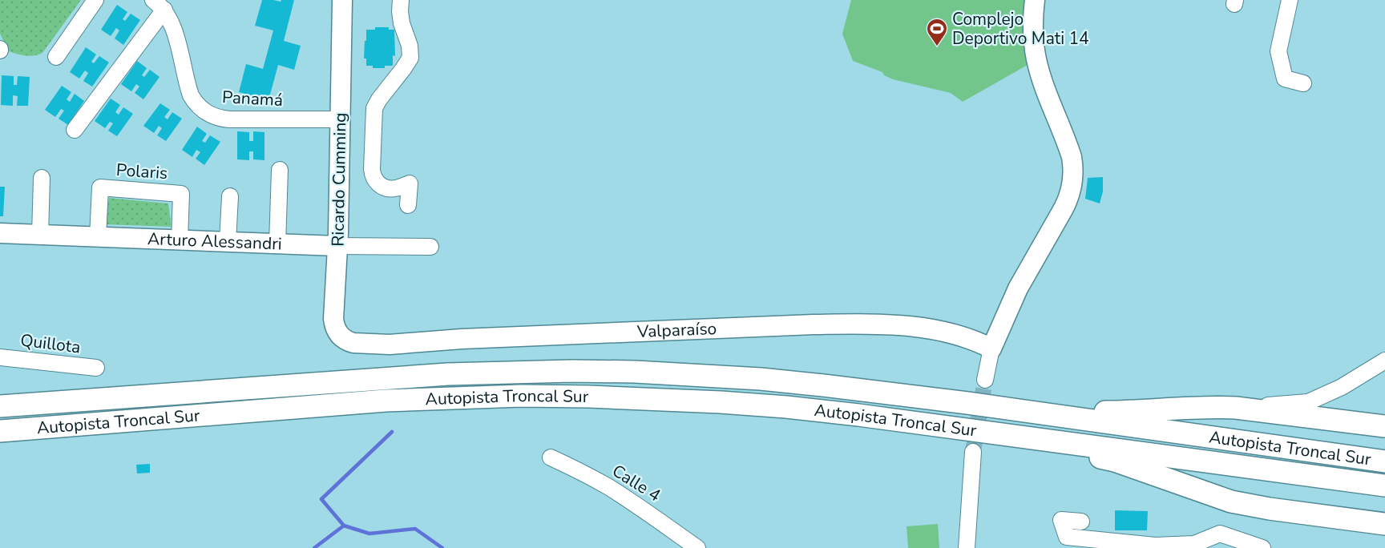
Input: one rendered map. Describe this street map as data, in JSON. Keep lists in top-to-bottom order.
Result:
{
  "streets": {
    "highway": ["Autopista Troncal Sur"],
    "main road": ["Ricardo Cumming", "Arturo Alessandri", "Valparaíso"],
    "street": [
      "Panamá",
      "Polaris",
      "Quillota",
      "Calle 4"
    ]
  },
  "crossings": [
    ["Panamá", "Ricardo Cumming"],
    ["Polaris", "Arturo Alessandri"],
    ["Ricardo Cumming", "Arturo Alessandri"],
    ["Ricardo Cumming", "Valparaíso"]
  ],
  "places": {
    "sports": ["Complejo Deportivo Mati 14"]
  }
}
